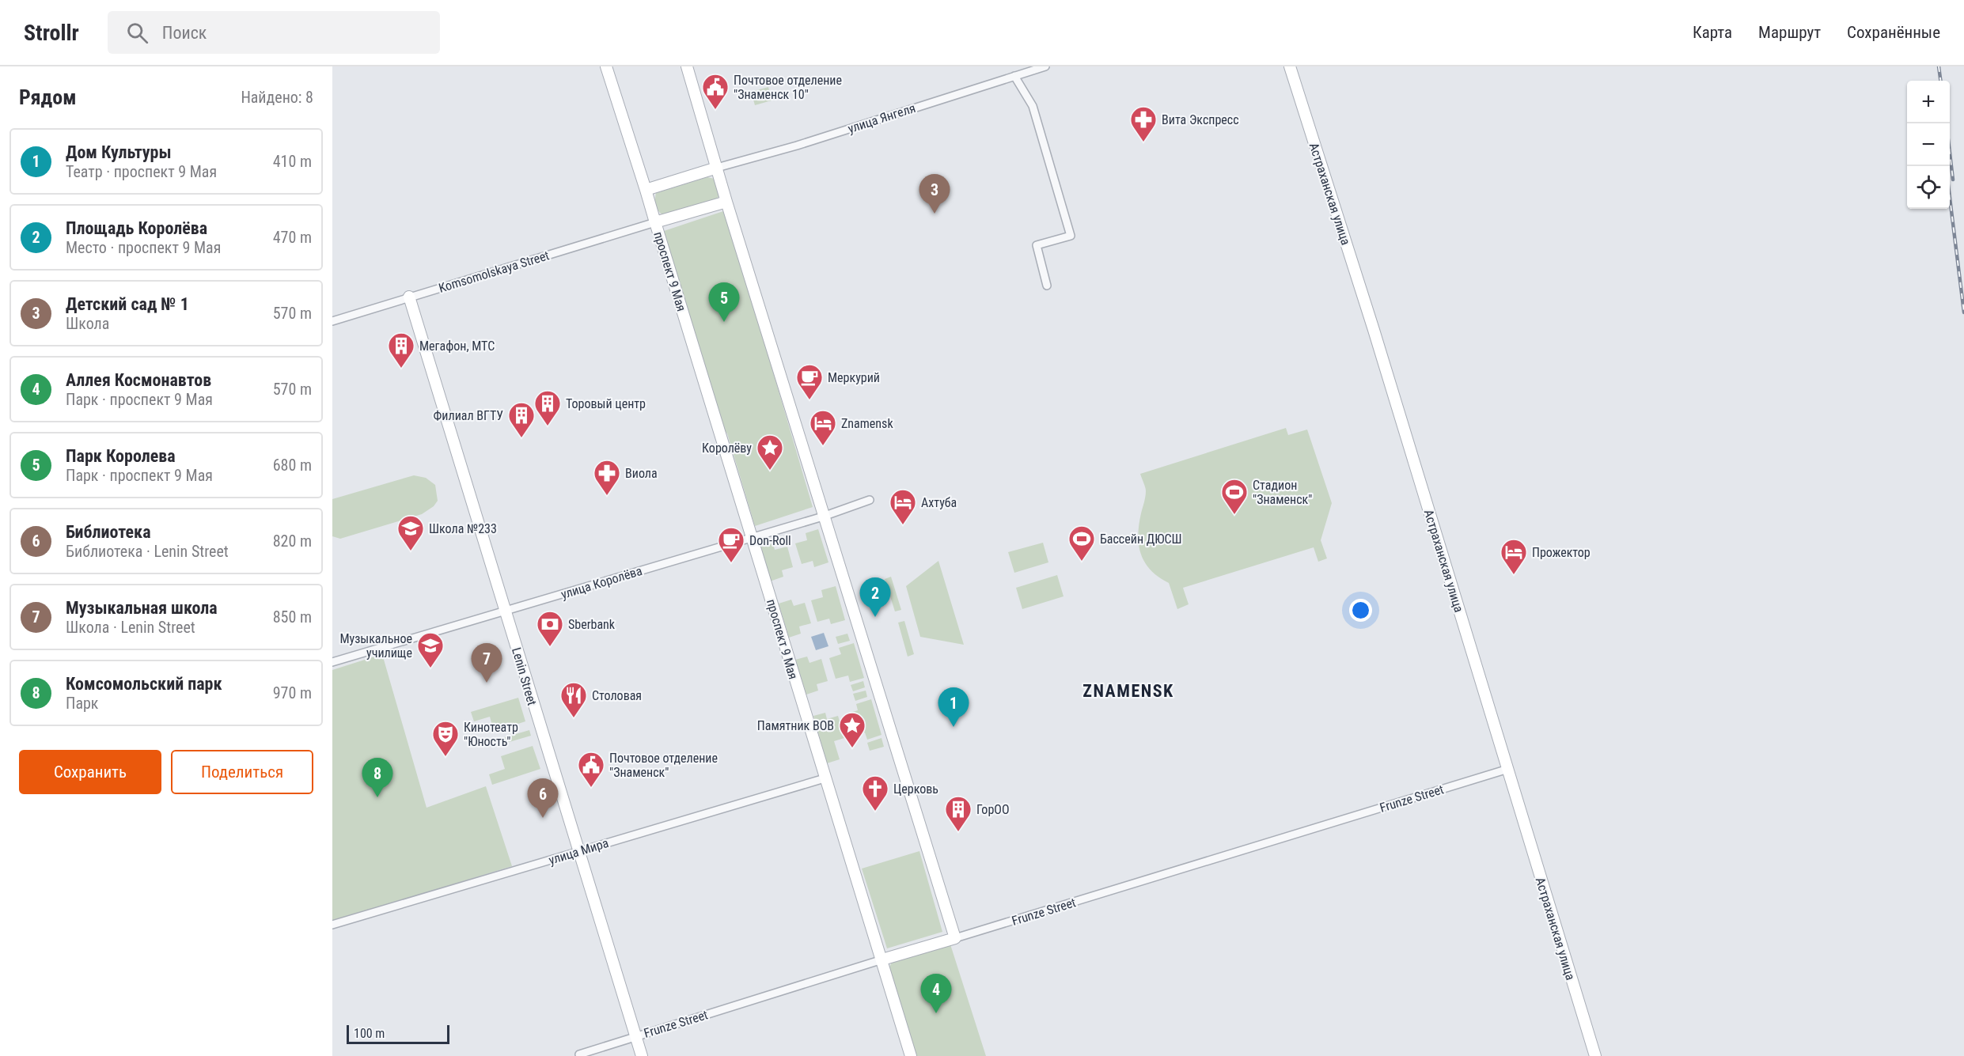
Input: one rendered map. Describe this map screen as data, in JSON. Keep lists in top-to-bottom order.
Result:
{
  "streets": {
    "street": [
      "улица Янгеля",
      "Астраханская улица",
      "Komsomolskaya Street",
      "проспект 9 Мая",
      "улица Королёва",
      "Lenin Street",
      "Frunze Street",
      "улица Мира"
    ]
  },
  "crossings": [
    ["Астраханская улица", "Frunze Street"],
    ["Komsomolskaya Street", "проспект 9 Мая"],
    ["Komsomolskaya Street", "Lenin Street"],
    ["проспект 9 Мая", "улица Королёва"],
    ["проспект 9 Мая", "Frunze Street"],
    ["проспект 9 Мая", "улица Мира"],
    ["улица Королёва", "Lenin Street"],
    ["Lenin Street", "Frunze Street"],
    ["Lenin Street", "улица Мира"]
  ],
  "districts": ["ZNAMENSK"],
  "places": {
    "public building": ["Почтовое отделение \"Знаменск 10\"", "Почтовое отделение \"Знаменск\""],
    "pharmacy": ["Вита Экспресс", "Виола"],
    "building": [
      "Мегафон, МТС",
      "Торовый центр",
      "Филиал ВГТУ",
      "ГорОО"
    ],
    "cafe": ["Меркурий", "Don-Roll"],
    "hotel": ["Znamensk", "Ахтуба", "Прожектор"],
    "place": ["Королёву", "Памятник ВОВ"],
    "sports": ["Стадион \"Знаменск\"", "Бассейн ДЮСШ"],
    "school or university": ["Школа №233", "Музыкальное училище"],
    "bank": ["Sberbank"],
    "restaurant": ["Столовая"],
    "theatre": ["Кинотеатр \"Юность\""],
    "church": ["Церковь"]
  },
  "scale_bar": "100 m",
  "page": {
    "header": "Strollr",
    "search": "Поиск",
    "nav": ["Карта", "Маршрут", "Сохранённые"],
    "heading": ["Рядом", "Найдено: 8"],
    "map_buttons": ["+", "−"],
    "list": [
      {
        "mark": "1",
        "name": "Дом Культуры",
        "note": "Театр · проспект 9 Мая",
        "value": "410 m"
      },
      {
        "mark": "2",
        "name": "Площадь Королёва",
        "note": "Место · проспект 9 Мая",
        "value": "470 m"
      },
      {
        "mark": "3",
        "name": "Детский сад № 1",
        "note": "Школа",
        "value": "570 m"
      },
      {
        "mark": "4",
        "name": "Аллея Космонавтов",
        "note": "Парк · проспект 9 Мая",
        "value": "570 m"
      },
      {
        "mark": "5",
        "name": "Парк Королева",
        "note": "Парк · проспект 9 Мая",
        "value": "680 m"
      },
      {
        "mark": "6",
        "name": "Библиотека",
        "note": "Библиотека · Lenin Street",
        "value": "820 m"
      },
      {
        "mark": "7",
        "name": "Музыкальная школа",
        "note": "Школа · Lenin Street",
        "value": "850 m"
      },
      {
        "mark": "8",
        "name": "Комсомольский парк",
        "note": "Парк",
        "value": "970 m"
      }
    ],
    "pins": [
      "3",
      "5",
      "2",
      "7",
      "1",
      "8",
      "6",
      "4"
    ],
    "buttons": ["Сохранить", "Поделиться"],
    "scale": "100 m"
  }
}
